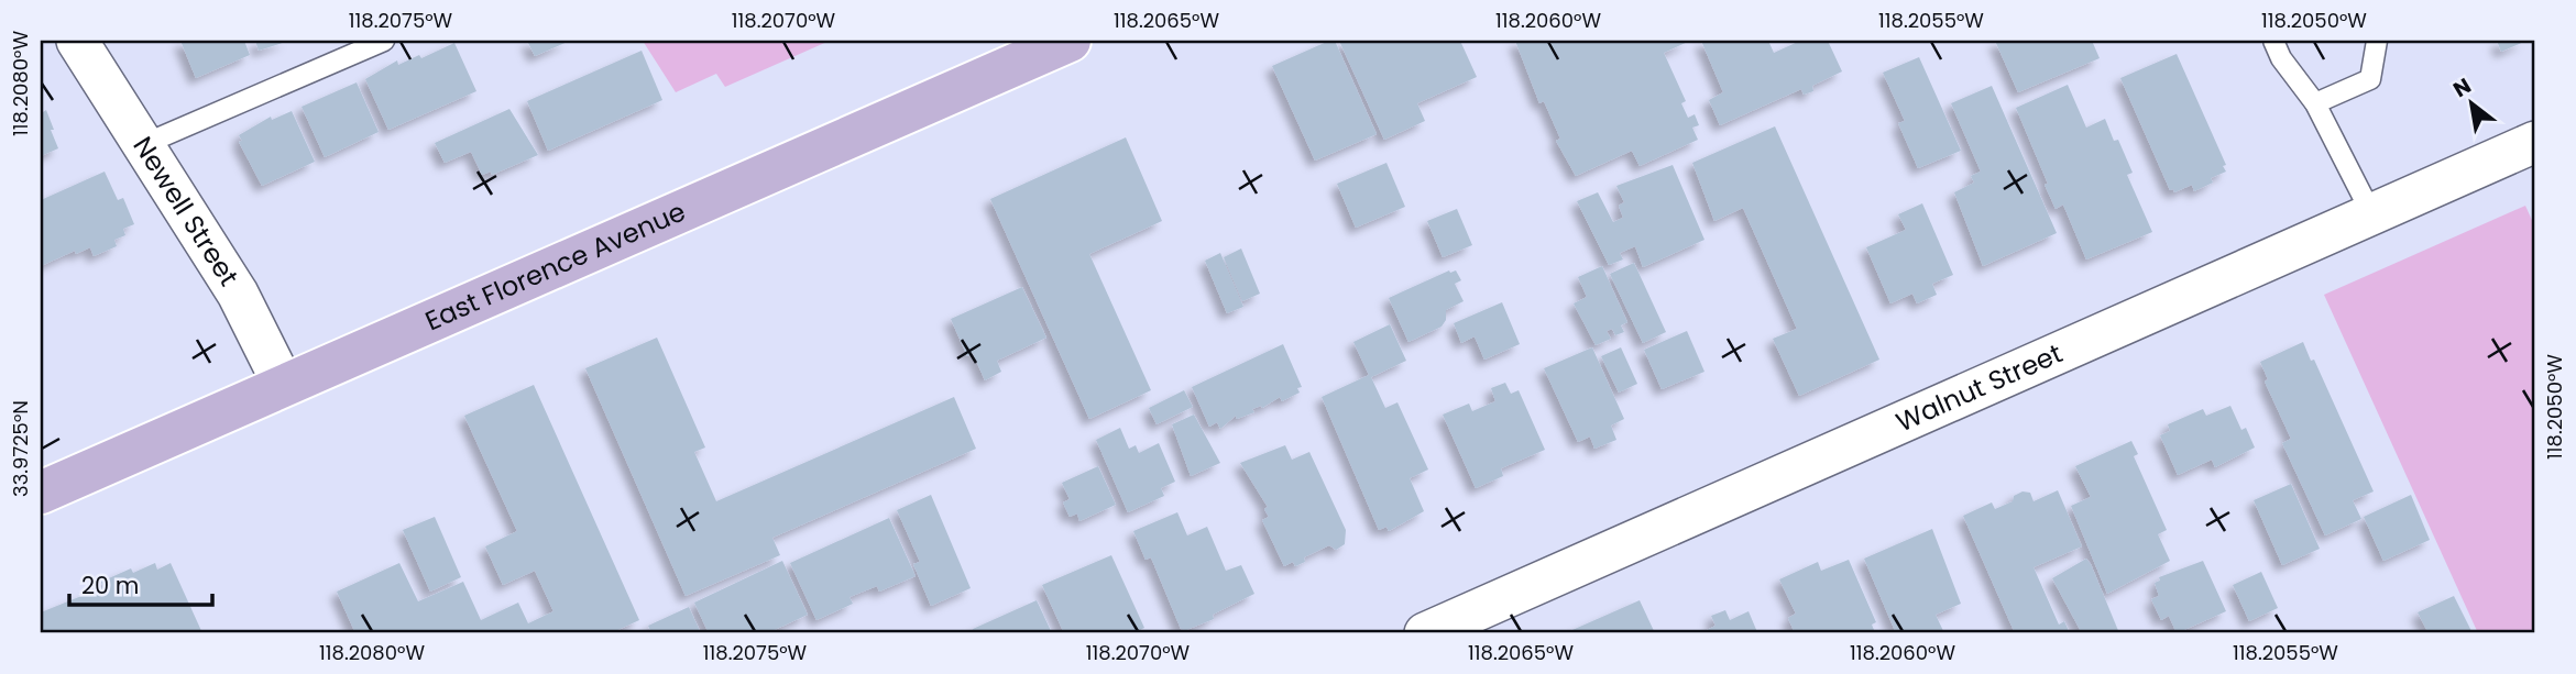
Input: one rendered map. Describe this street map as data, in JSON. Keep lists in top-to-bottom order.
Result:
{
  "streets": {
    "main road": ["East Florence Avenue"],
    "street": ["Newell Street", "Walnut Street"]
  },
  "crossings": [
    ["Newell Street", "East Florence Avenue"]
  ],
  "scale_bar": "20 m",
  "north": "top left",
  "coordinates": [
    "118.2075°W",
    "118.2070°W",
    "118.2065°W",
    "118.2060°W",
    "118.2055°W",
    "118.2050°W",
    "118.2080°W",
    "33.9725°N"
  ]
}
